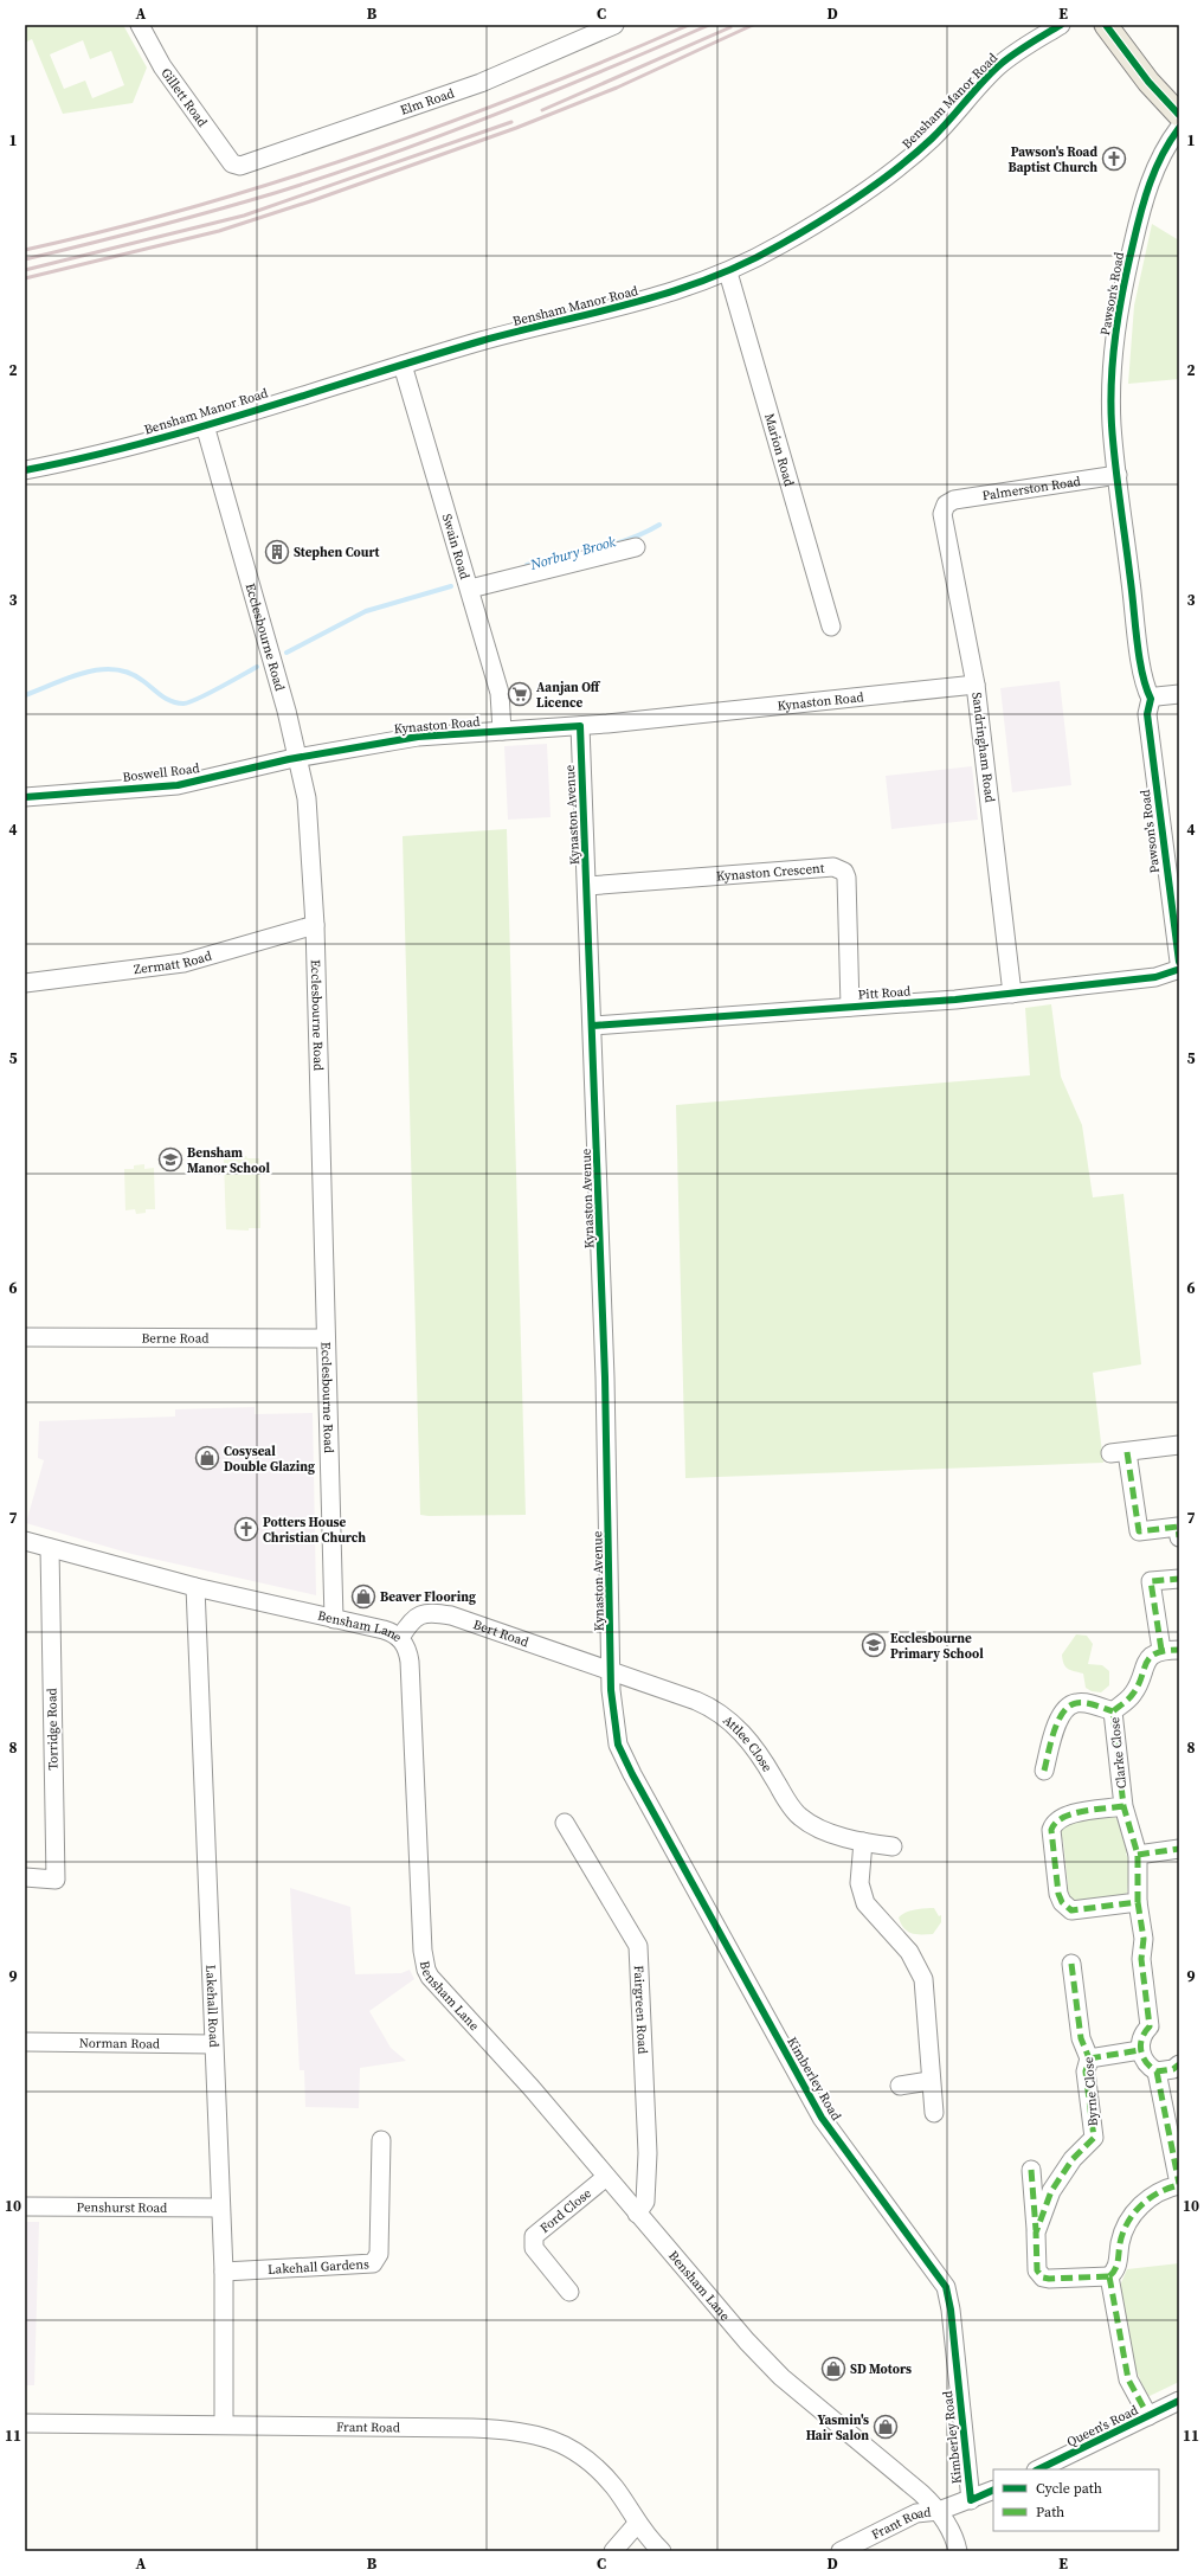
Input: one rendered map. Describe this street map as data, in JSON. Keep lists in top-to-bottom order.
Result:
{
  "streets": {
    "street": [
      "Gillett Road",
      "Bensham Manor Road",
      "Elm Road",
      "Pawson's Road",
      "Marion Road",
      "Palmerston Road",
      "Swain Road",
      "Ecclesbourne Road",
      "Kynaston Road",
      "Sandringham Road",
      "Boswell Road",
      "Kynaston Avenue",
      "Kynaston Crescent",
      "Zermatt Road",
      "Pitt Road",
      "Berne Road",
      "Bensham Lane",
      "Bert Road",
      "Torridge Road",
      "Attlee Close",
      "Clarke Close",
      "Lakehall Road",
      "Fairgreen Road",
      "Norman Road",
      "Kimberley Road",
      "Byrne Close",
      "Penshurst Road",
      "Ford Close",
      "Lakehall Gardens",
      "Queen's Road",
      "Frant Road"
    ]
  },
  "crossings": [
    ["Gillett Road", "Elm Road"],
    ["Bensham Manor Road", "Marion Road"],
    ["Bensham Manor Road", "Swain Road"],
    ["Bensham Manor Road", "Ecclesbourne Road"],
    ["Pawson's Road", "Palmerston Road"],
    ["Pawson's Road", "Pitt Road"],
    ["Palmerston Road", "Sandringham Road"],
    ["Swain Road", "Kynaston Road"],
    ["Ecclesbourne Road", "Kynaston Road"],
    ["Ecclesbourne Road", "Boswell Road"],
    ["Ecclesbourne Road", "Zermatt Road"],
    ["Ecclesbourne Road", "Berne Road"],
    ["Ecclesbourne Road", "Bensham Lane"],
    ["Kynaston Road", "Sandringham Road"],
    ["Kynaston Road", "Boswell Road"],
    ["Kynaston Road", "Kynaston Avenue"],
    ["Sandringham Road", "Pitt Road"],
    ["Kynaston Avenue", "Kynaston Crescent"],
    ["Kynaston Avenue", "Pitt Road"],
    ["Kynaston Avenue", "Bert Road"],
    ["Kynaston Avenue", "Attlee Close"],
    ["Kynaston Avenue", "Kimberley Road"],
    ["Kynaston Crescent", "Pitt Road"],
    ["Bensham Lane", "Bert Road"],
    ["Bensham Lane", "Torridge Road"],
    ["Bensham Lane", "Lakehall Road"],
    ["Bensham Lane", "Fairgreen Road"],
    ["Bensham Lane", "Ford Close"],
    ["Bensham Lane", "Frant Road"],
    ["Bert Road", "Attlee Close"],
    ["Bert Road", "Kimberley Road"],
    ["Attlee Close", "Kimberley Road"],
    ["Lakehall Road", "Norman Road"],
    ["Lakehall Road", "Penshurst Road"],
    ["Lakehall Road", "Lakehall Gardens"],
    ["Lakehall Road", "Frant Road"]
  ],
  "water": ["Norbury Brook"],
  "places": {
    "church": ["Pawson's Road Baptist Church", "Potters House Christian Church"],
    "building": ["Stephen Court"],
    "supermarket": ["Aanjan Off Licence"],
    "school or university": ["Bensham Manor School", "Ecclesbourne Primary School"],
    "shop": [
      "Cosyseal Double Glazing",
      "Beaver Flooring",
      "SD Motors",
      "Yasmin's Hair Salon"
    ]
  },
  "legend": ["Cycle path", "Path"],
  "grid": {
    "columns": [
      "A",
      "B",
      "C",
      "D",
      "E"
    ],
    "rows": [
      "1",
      "2",
      "3",
      "4",
      "5",
      "6",
      "7",
      "8",
      "9",
      "10",
      "11"
    ]
  }
}
